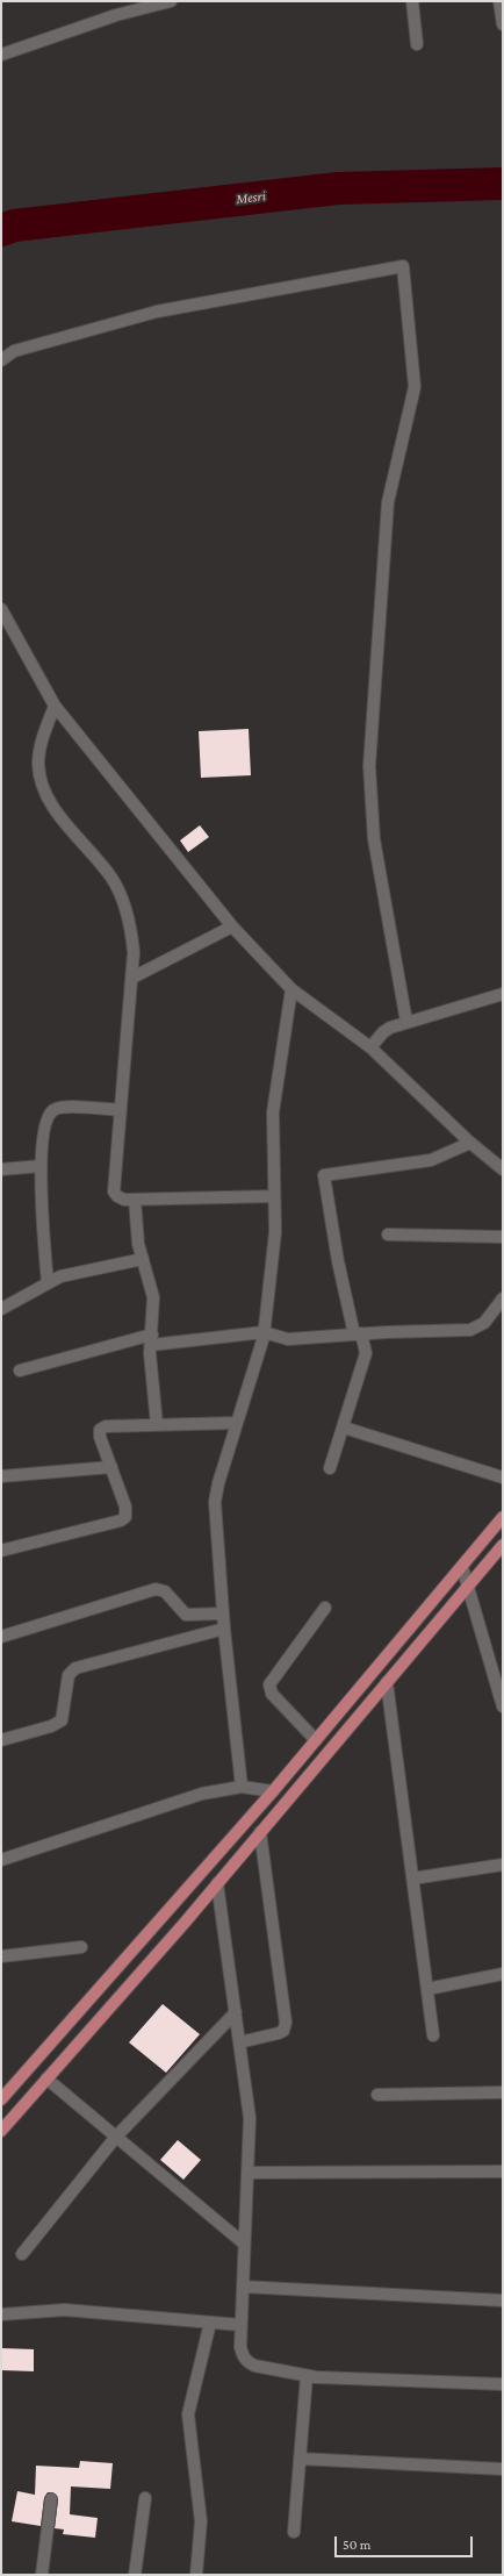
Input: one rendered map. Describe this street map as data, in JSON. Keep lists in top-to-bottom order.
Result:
{
  "water": ["Mesri"],
  "scale_bar": "50 m"
}
